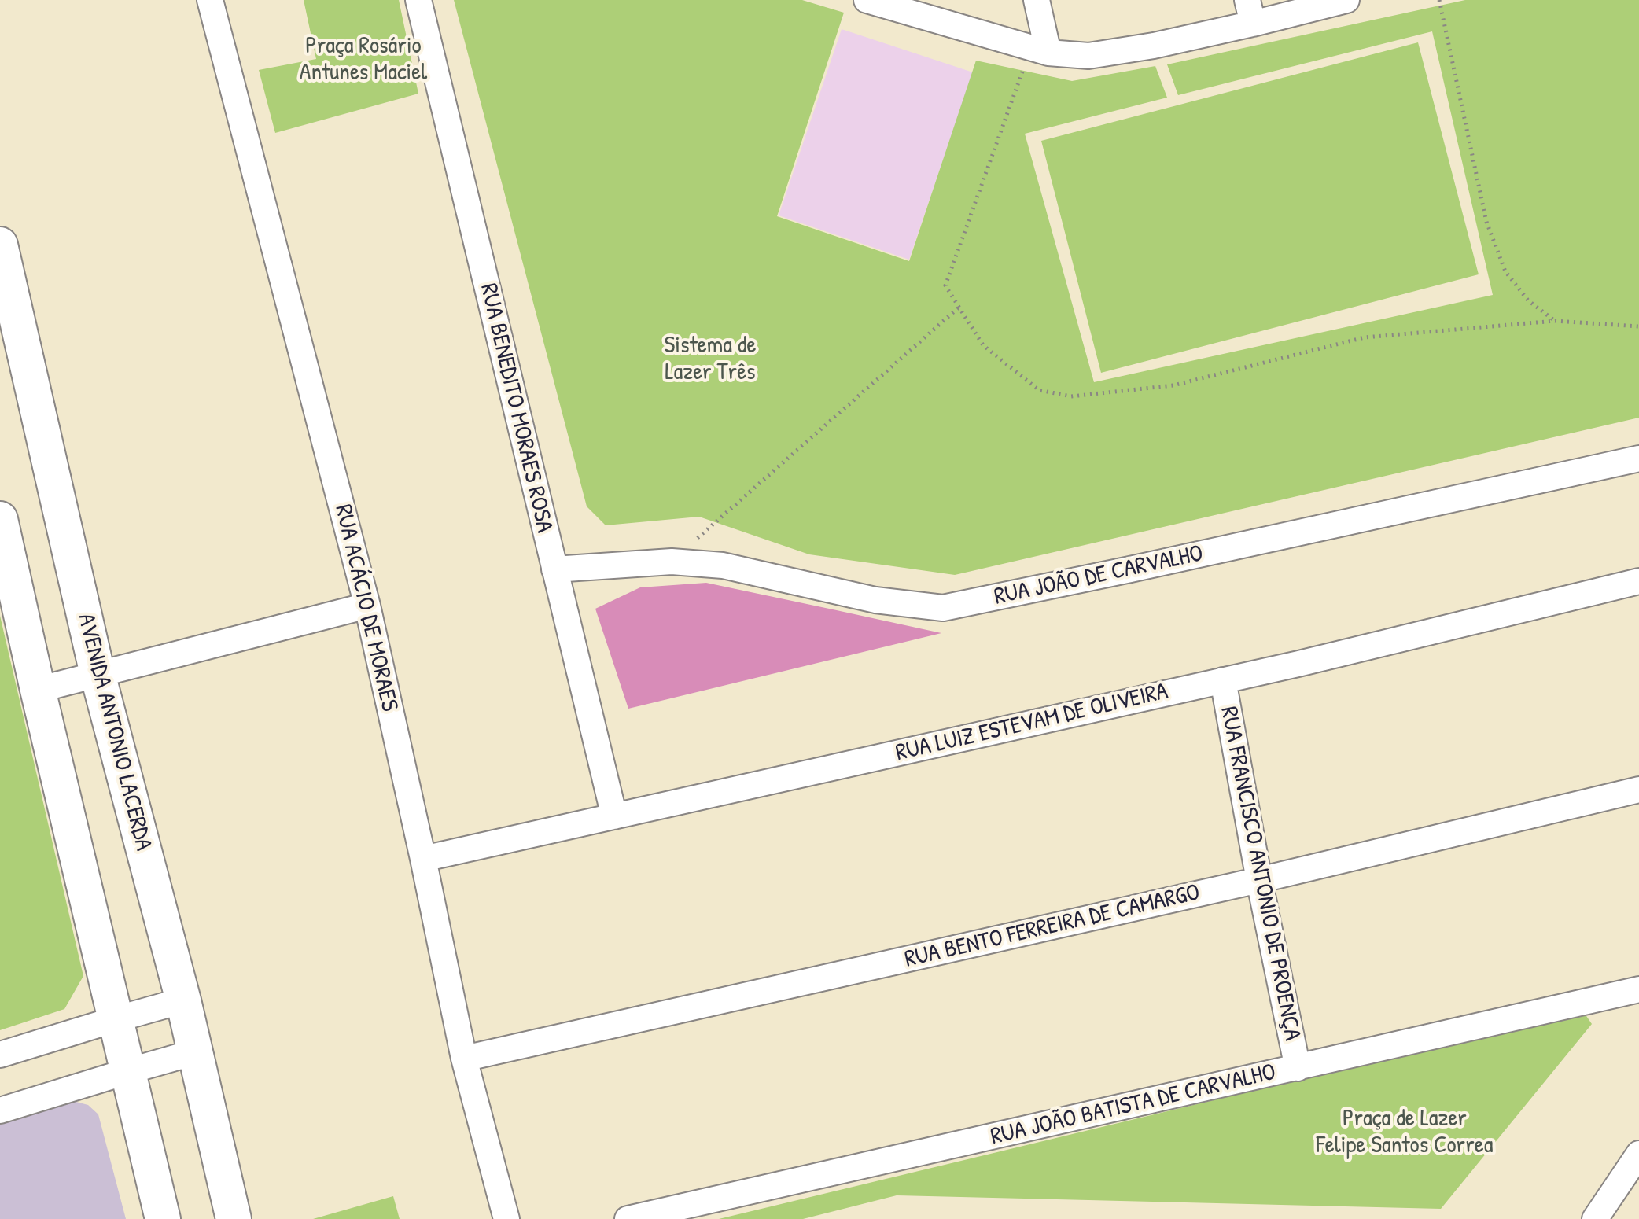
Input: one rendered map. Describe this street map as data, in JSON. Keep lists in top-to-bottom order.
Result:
{
  "streets": {
    "main road": ["AVENIDA ANTONIO LACERDA"],
    "street": [
      "RUA BENEDITO MORAES ROSA",
      "RUA JOÃO DE CARVALHO",
      "RUA ACÁCIO DE MORAES",
      "RUA LUIZ ESTEVAM DE OLIVEIRA",
      "RUA FRANCISCO ANTONIO DE PROENÇA",
      "RUA BENTO FERREIRA DE CAMARGO",
      "RUA JOÃO BATISTA DE CARVALHO"
    ]
  },
  "crossings": [
    ["RUA BENEDITO MORAES ROSA", "RUA JOÃO DE CARVALHO"],
    ["RUA BENEDITO MORAES ROSA", "RUA LUIZ ESTEVAM DE OLIVEIRA"],
    ["RUA ACÁCIO DE MORAES", "RUA LUIZ ESTEVAM DE OLIVEIRA"],
    ["RUA ACÁCIO DE MORAES", "RUA BENTO FERREIRA DE CAMARGO"],
    ["RUA LUIZ ESTEVAM DE OLIVEIRA", "RUA FRANCISCO ANTONIO DE PROENÇA"],
    ["RUA FRANCISCO ANTONIO DE PROENÇA", "RUA BENTO FERREIRA DE CAMARGO"],
    ["RUA FRANCISCO ANTONIO DE PROENÇA", "RUA JOÃO BATISTA DE CARVALHO"]
  ],
  "parks": ["Praça Rosário Antunes Maciel", "Sistema de Lazer Três", "Praça de Lazer Felipe Santos Correa"]
}
